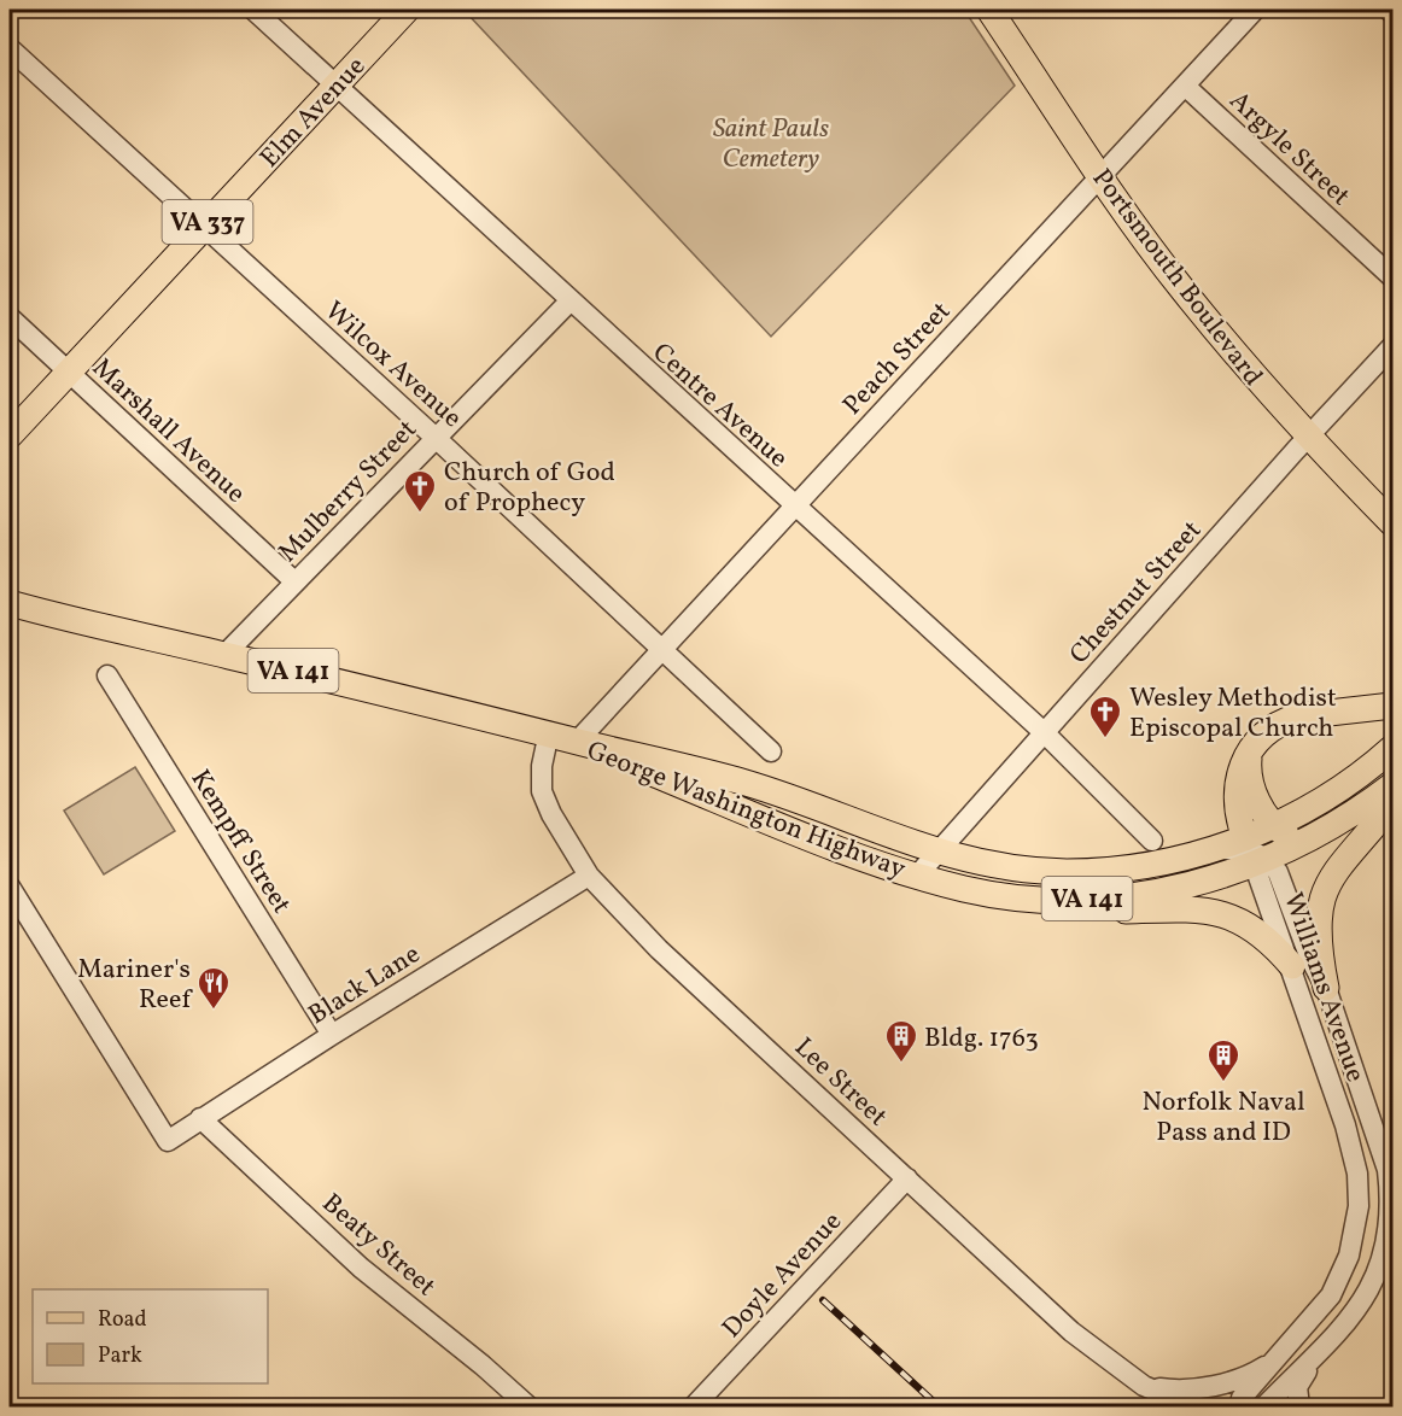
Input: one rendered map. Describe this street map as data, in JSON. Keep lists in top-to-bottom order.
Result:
{
  "streets": {
    "main road": [
      "Elm Avenue",
      "VA 337",
      "Portsmouth Boulevard",
      "VA 141",
      "George Washington Highway"
    ],
    "street": [
      "Argyle Street",
      "Peach Street",
      "Wilcox Avenue",
      "Centre Avenue",
      "Marshall Avenue",
      "Mulberry Street",
      "Chestnut Street",
      "Kempff Street",
      "Black Lane",
      "Williams Avenue",
      "Lee Street",
      "Beaty Street",
      "Doyle Avenue"
    ]
  },
  "crossings": [
    ["Elm Avenue", "Wilcox Avenue"],
    ["Elm Avenue", "Centre Avenue"],
    ["Elm Avenue", "Marshall Avenue"],
    ["Argyle Street", "Peach Street"],
    ["Portsmouth Boulevard", "Peach Street"],
    ["Portsmouth Boulevard", "Chestnut Street"],
    ["Peach Street", "Wilcox Avenue"],
    ["Peach Street", "Centre Avenue"],
    ["Peach Street", "George Washington Highway"],
    ["Wilcox Avenue", "Mulberry Street"],
    ["Centre Avenue", "Mulberry Street"],
    ["Centre Avenue", "Chestnut Street"],
    ["Marshall Avenue", "Mulberry Street"],
    ["Mulberry Street", "George Washington Highway"],
    ["Chestnut Street", "VA 141"],
    ["Chestnut Street", "George Washington Highway"],
    ["VA 141", "George Washington Highway"],
    ["VA 141", "Williams Avenue"],
    ["George Washington Highway", "Lee Street"],
    ["Kempff Street", "Black Lane"],
    ["Black Lane", "Lee Street"],
    ["Black Lane", "Beaty Street"],
    ["Lee Street", "Doyle Avenue"]
  ],
  "parks": ["Saint Pauls Cemetery"],
  "places": {
    "church": ["Church of God of Prophecy", "Wesley Methodist Episcopal Church"],
    "restaurant": ["Mariner's Reef"],
    "building": ["Bldg. 1763", "Norfolk Naval Pass and ID"]
  },
  "legend": ["Road", "Park"]
}
